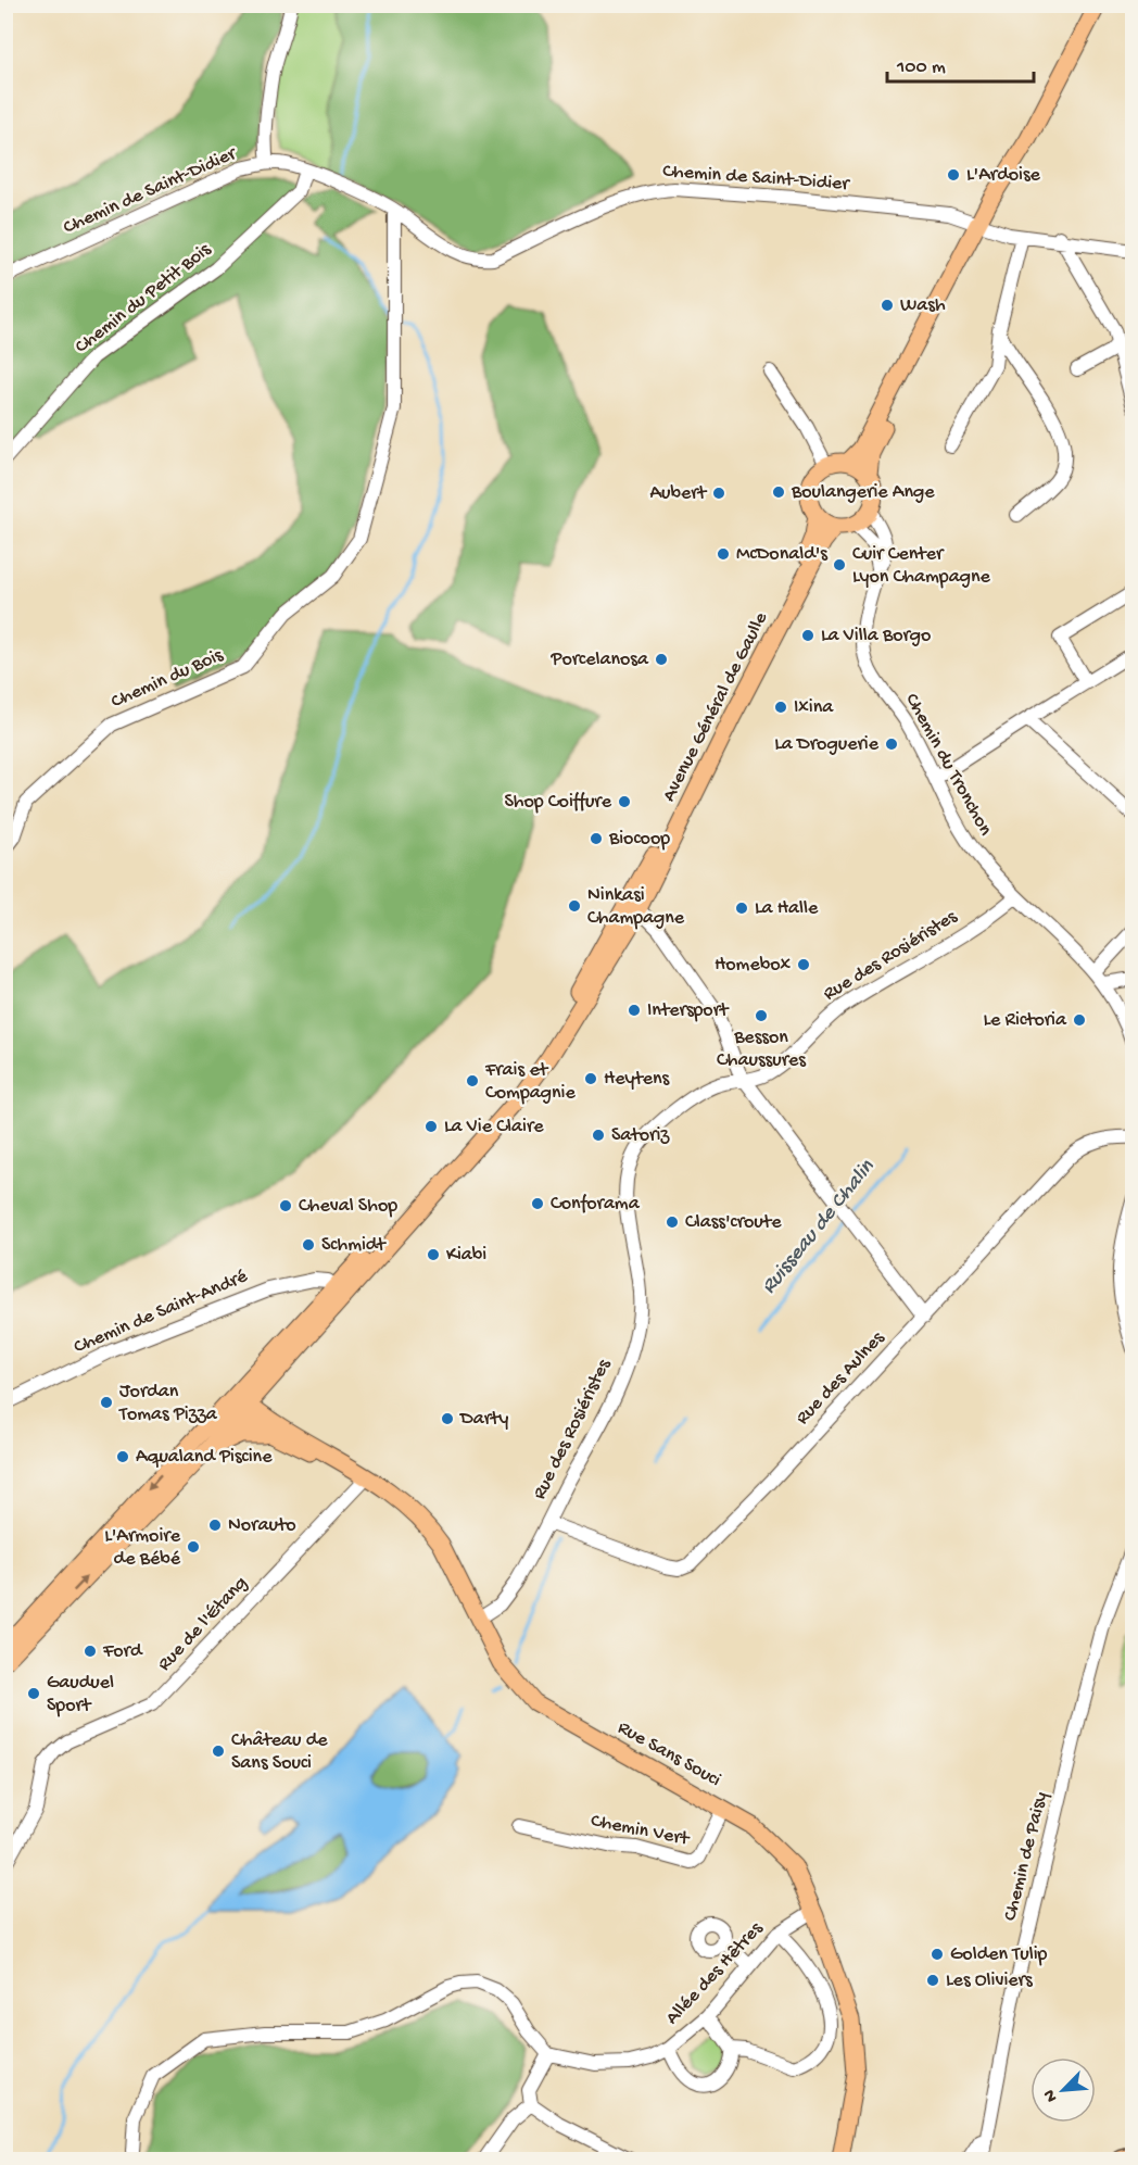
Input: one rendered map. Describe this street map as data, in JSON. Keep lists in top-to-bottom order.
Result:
{
  "streets": {
    "main road": ["Avenue Général de Gaulle", "Rue Sans Souci"],
    "street": [
      "Chemin de Saint-Didier",
      "Chemin du Petit Bois",
      "Chemin du Bois",
      "Chemin du Tronchon",
      "Rue des Rosiéristes",
      "Chemin de Saint-André",
      "Rue des Aulnes",
      "Rue de l'Étang",
      "Chemin Vert",
      "Chemin de Paisy",
      "Allée des Hêtres"
    ]
  },
  "crossings": [
    ["Chemin de Saint-Didier", "Chemin du Petit Bois"],
    ["Chemin de Saint-Didier", "Chemin du Bois"],
    ["Avenue Général de Gaulle", "Chemin du Tronchon"],
    ["Avenue Général de Gaulle", "Chemin de Saint-André"],
    ["Avenue Général de Gaulle", "Rue Sans Souci"],
    ["Chemin du Tronchon", "Rue des Rosiéristes"],
    ["Rue des Rosiéristes", "Rue des Aulnes"],
    ["Rue des Rosiéristes", "Rue Sans Souci"],
    ["Rue de l'Étang", "Rue Sans Souci"],
    ["Rue Sans Souci", "Chemin Vert"],
    ["Rue Sans Souci", "Allée des Hêtres"]
  ],
  "water": ["Ruisseau de Chalin"],
  "places": [
    "L'Ardoise",
    "Wash",
    "Boulangerie Ange",
    "Aubert",
    "McDonald's",
    "Cuir Center Lyon Champagne",
    "La Villa Borgo",
    "Porcelanosa",
    "Ixina",
    "La Droguerie",
    "Shop Coiffure",
    "Biocoop",
    "Ninkasi Champagne",
    "La Halle",
    "Homebox",
    "Intersport",
    "Besson Chaussures",
    "Le Rictoria",
    "Heytens",
    "Frais et Compagnie",
    "La Vie Claire",
    "Satoriz",
    "Conforama",
    "Cheval Shop",
    "Class'croute",
    "Schmidt",
    "Kiabi",
    "Jordan Tomas Pizza",
    "Darty",
    "Aqualand Piscine",
    "Norauto",
    "L'Armoire de Bébé",
    "Ford",
    "Gauduel Sport",
    "Château de Sans Souci",
    "Golden Tulip",
    "Les Oliviers"
  ],
  "scale_bar": "100 m",
  "north": "bottom left"
}
